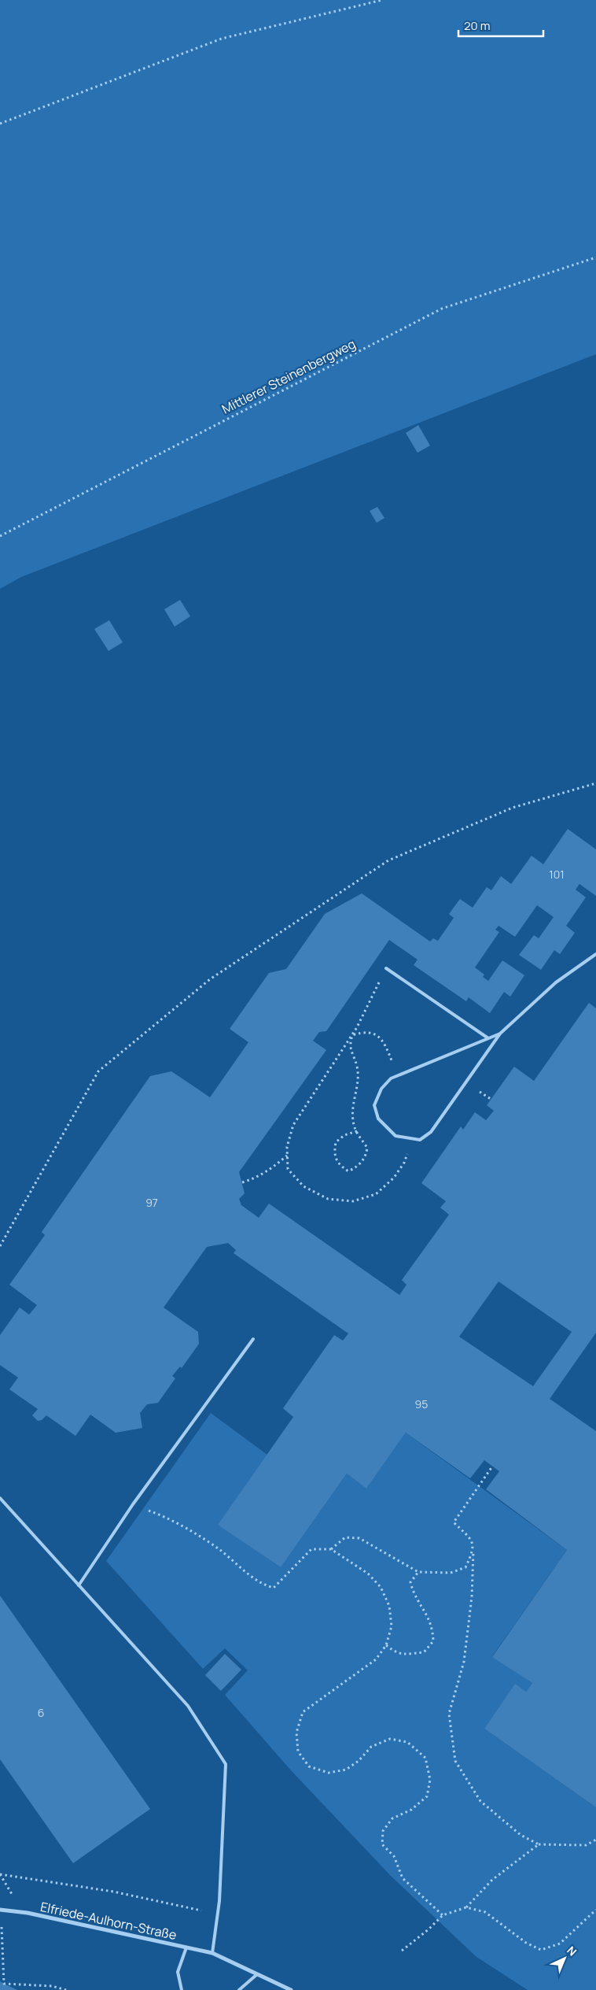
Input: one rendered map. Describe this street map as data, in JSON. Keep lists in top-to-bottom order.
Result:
{
  "streets": {
    "street": ["Elfriede-Aulhorn-Straße"],
    "path": ["Mittlerer Steinenbergweg"]
  },
  "house_numbers": [
    "101",
    "97",
    "95",
    "6"
  ],
  "scale_bar": "20 m",
  "north": "top right"
}
